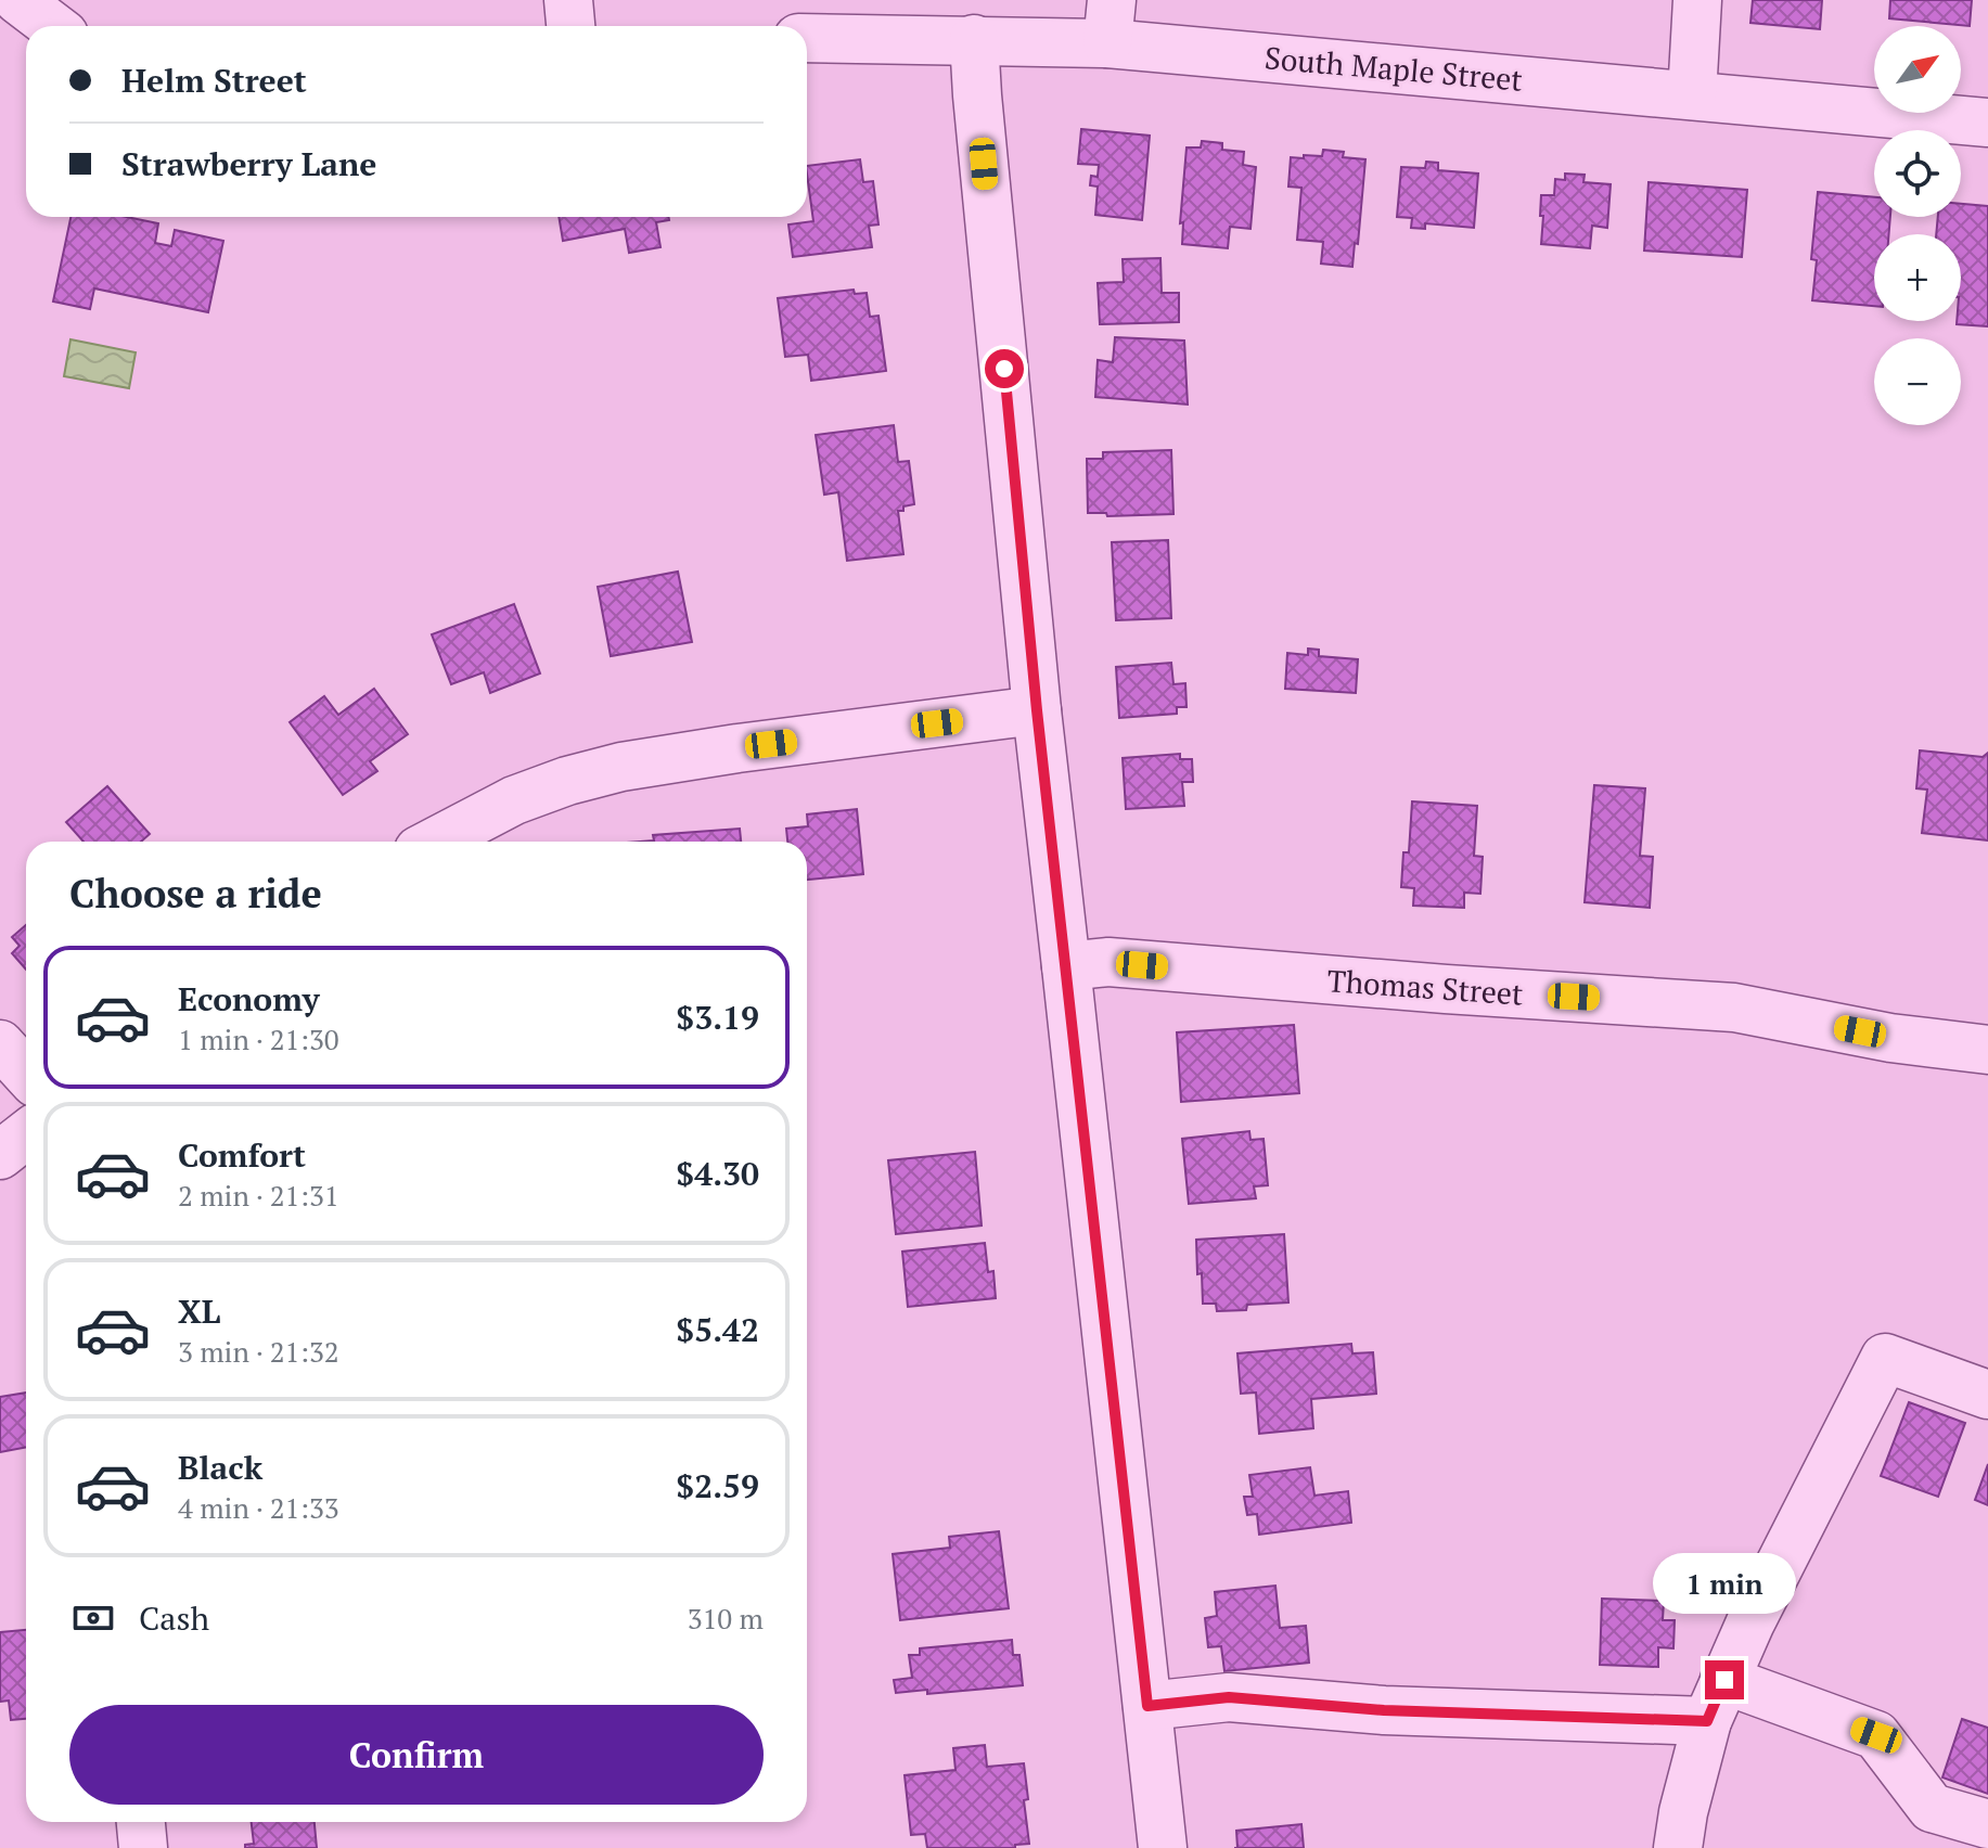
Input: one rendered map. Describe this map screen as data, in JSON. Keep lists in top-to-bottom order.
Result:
{
  "streets": {
    "street": ["South Maple Street", "Thomas Street"]
  },
  "north": "top right",
  "page": {
    "map_buttons": ["+", "−"],
    "banner": ["Helm Street", "Strawberry Lane"],
    "heading": "Choose a ride",
    "list": [
      {
        "name": "Economy",
        "note": "1 min · 21:30",
        "value": "$3.19"
      },
      {
        "name": "Comfort",
        "note": "2 min · 21:31",
        "value": "$4.30"
      },
      {
        "name": "XL",
        "note": "3 min · 21:32",
        "value": "$5.42"
      },
      {
        "name": "Black",
        "note": "4 min · 21:33",
        "value": "$2.59"
      }
    ],
    "bubble": "1 min",
    "pay": ["Cash", "310 m"],
    "buttons": "Confirm"
  }
}
